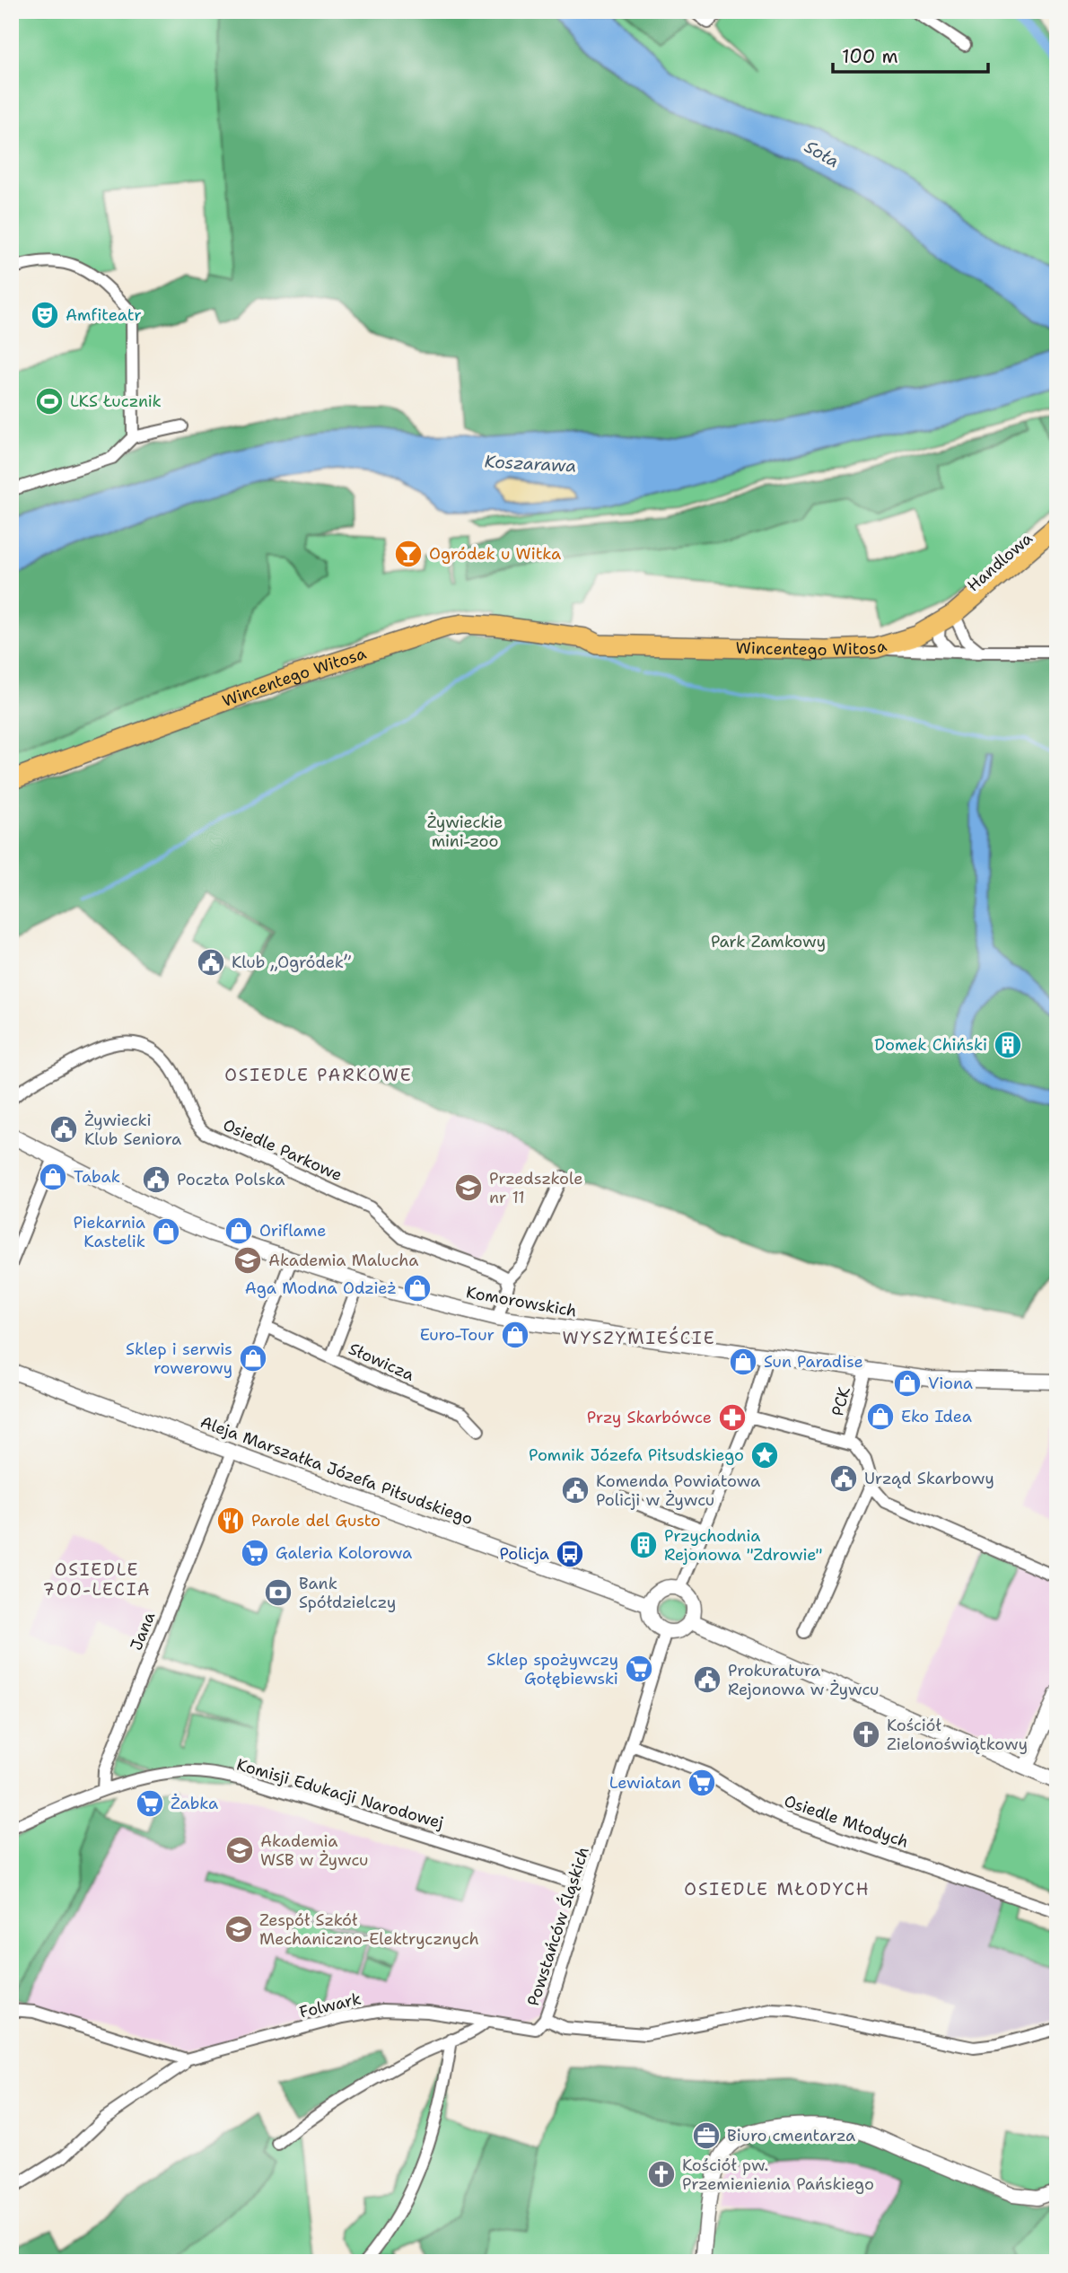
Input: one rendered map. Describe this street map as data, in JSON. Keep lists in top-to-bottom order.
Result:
{
  "streets": {
    "main road": ["Handlowa", "Wincentego Witosa"],
    "street": [
      "Osiedle Parkowe",
      "Komorowskich",
      "Słowicza",
      "PCK",
      "Aleja Marszałka Józefa Piłsudskiego",
      "Jana",
      "Komisji Edukacji Narodowej",
      "Osiedle Młodych",
      "Powstańców Śląskich",
      "Folwark"
    ]
  },
  "crossings": [
    ["Handlowa", "Wincentego Witosa"],
    ["Komorowskich", "PCK"],
    ["Aleja Marszałka Józefa Piłsudskiego", "Jana"],
    ["Aleja Marszałka Józefa Piłsudskiego", "Powstańców Śląskich"],
    ["Jana", "Komisji Edukacji Narodowej"],
    ["Komisji Edukacji Narodowej", "Powstańców Śląskich"],
    ["Osiedle Młodych", "Powstańców Śląskich"],
    ["Powstańców Śląskich", "Folwark"]
  ],
  "districts": [
    "OSIEDLE PARKOWE",
    "WYSZYMIEŚCIE",
    "OSIEDLE 700-LECIA",
    "OSIEDLE MŁODYCH"
  ],
  "water": ["Soła", "Koszarawa"],
  "parks": ["Żywieckie mini-zoo", "Park Zamkowy"],
  "places": {
    "theatre": ["Amfiteatr"],
    "sports": ["LKS Łucznik"],
    "bar": ["Ogródek u Witka"],
    "public building": [
      "Klub „Ogródek”",
      "Żywiecki Klub Seniora",
      "Poczta Polska",
      "Urząd Skarbowy",
      "Komenda Powiatowa Policji w Żywcu",
      "Prokuratura Rejonowa w Żywcu"
    ],
    "building": ["Domek Chiński", "Przychodnia Rejonowa \"Zdrowie\""],
    "shop": [
      "Tabak",
      "Oriflame",
      "Piekarnia Kastelik",
      "Aga Modna Odzież",
      "Euro-Tour",
      "Sklep i serwis rowerowy",
      "Sun Paradise",
      "Viona",
      "Eko Idea"
    ],
    "school or university": [
      "Przedszkole nr 11",
      "Akademia Malucha",
      "Akademia WSB w Żywcu",
      "Zespół Szkół Mechaniczno-Elektrycznych"
    ],
    "pharmacy": ["Przy Skarbówce"],
    "place": ["Pomnik Józefa Piłsudskiego"],
    "restaurant": ["Parole del Gusto"],
    "supermarket": [
      "Galeria Kolorowa",
      "Sklep spożywczy Gołębiewski",
      "Lewiatan",
      "Żabka"
    ],
    "bus stop": ["Policja"],
    "bank": ["Bank Spółdzielczy"],
    "church": ["Kościół Zielonoświątkowy", "Kościół pw. Przemienienia Pańskiego"],
    "office": ["Biuro cmentarza"]
  },
  "scale_bar": "100 m"
}
